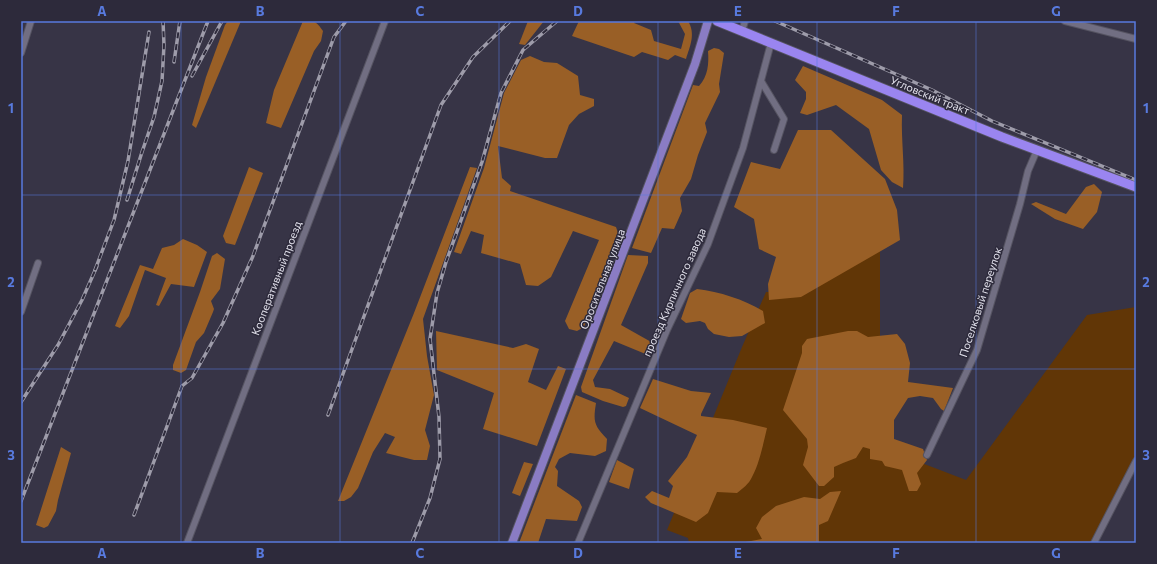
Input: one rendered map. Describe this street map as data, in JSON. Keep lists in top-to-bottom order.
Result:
{
  "streets": {
    "highway": ["Угловский тракт"],
    "main road": ["Оросительная улица"],
    "street": ["Кооперативный проезд", "проезд Кирпичного завода", "Поселковый переулок"]
  },
  "crossings": [
    ["Угловский тракт", "проезд Кирпичного завода"],
    ["Угловский тракт", "Поселковый переулок"]
  ],
  "grid": {
    "columns": [
      "A",
      "B",
      "C",
      "D",
      "E",
      "F",
      "G"
    ],
    "rows": ["1", "2", "3"]
  }
}
